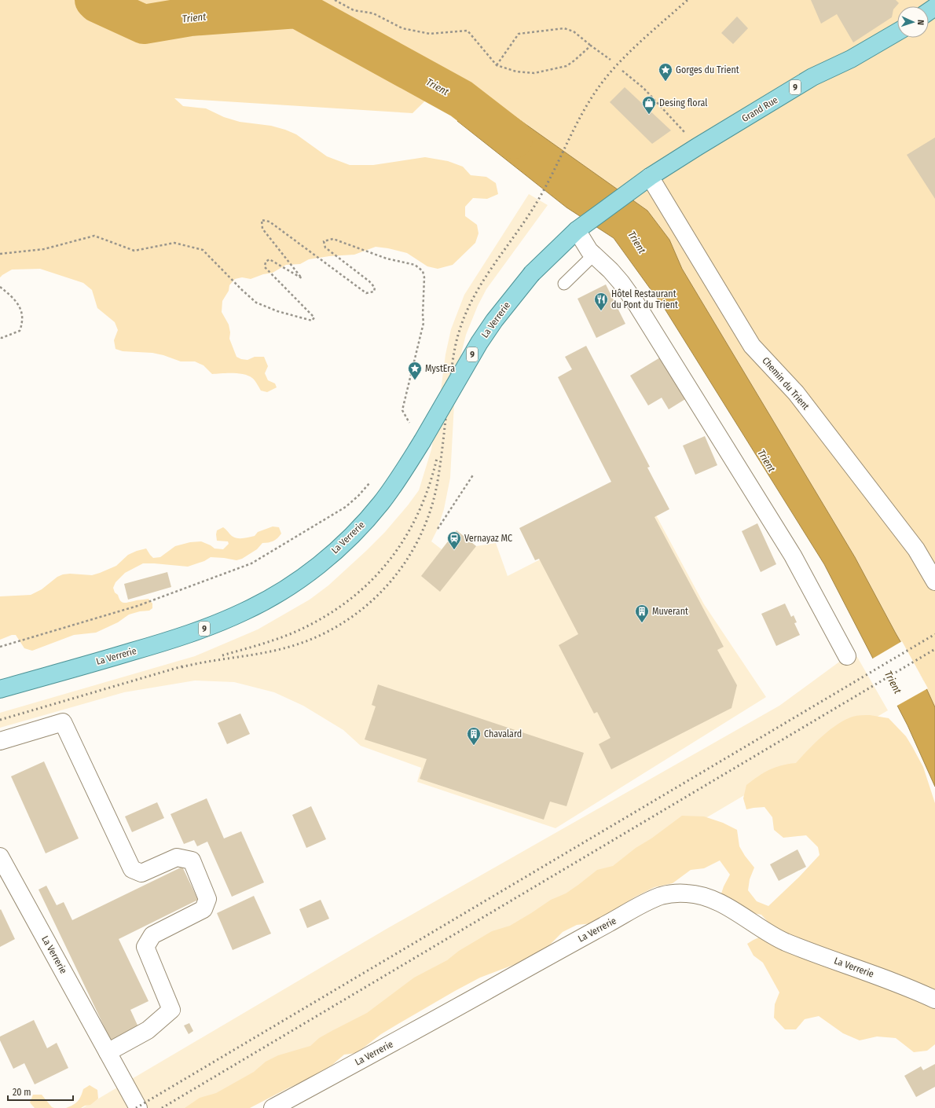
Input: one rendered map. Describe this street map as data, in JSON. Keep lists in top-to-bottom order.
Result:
{
  "streets": {
    "main road": ["9", "Grand Rue", "La Verrerie"],
    "street": ["Chemin du Trient"]
  },
  "crossings": [
    ["Grand Rue", "La Verrerie"],
    ["Grand Rue", "Chemin du Trient"]
  ],
  "water": ["Trient"],
  "places": {
    "place": ["Gorges du Trient", "MystEra"],
    "shop": ["Desing floral"],
    "restaurant": ["Hôtel Restaurant du Pont du Trient"],
    "station": ["Vernayaz MC"],
    "building": ["Muverant", "Chavalard"]
  },
  "scale_bar": "20 m",
  "north": "right"
}
